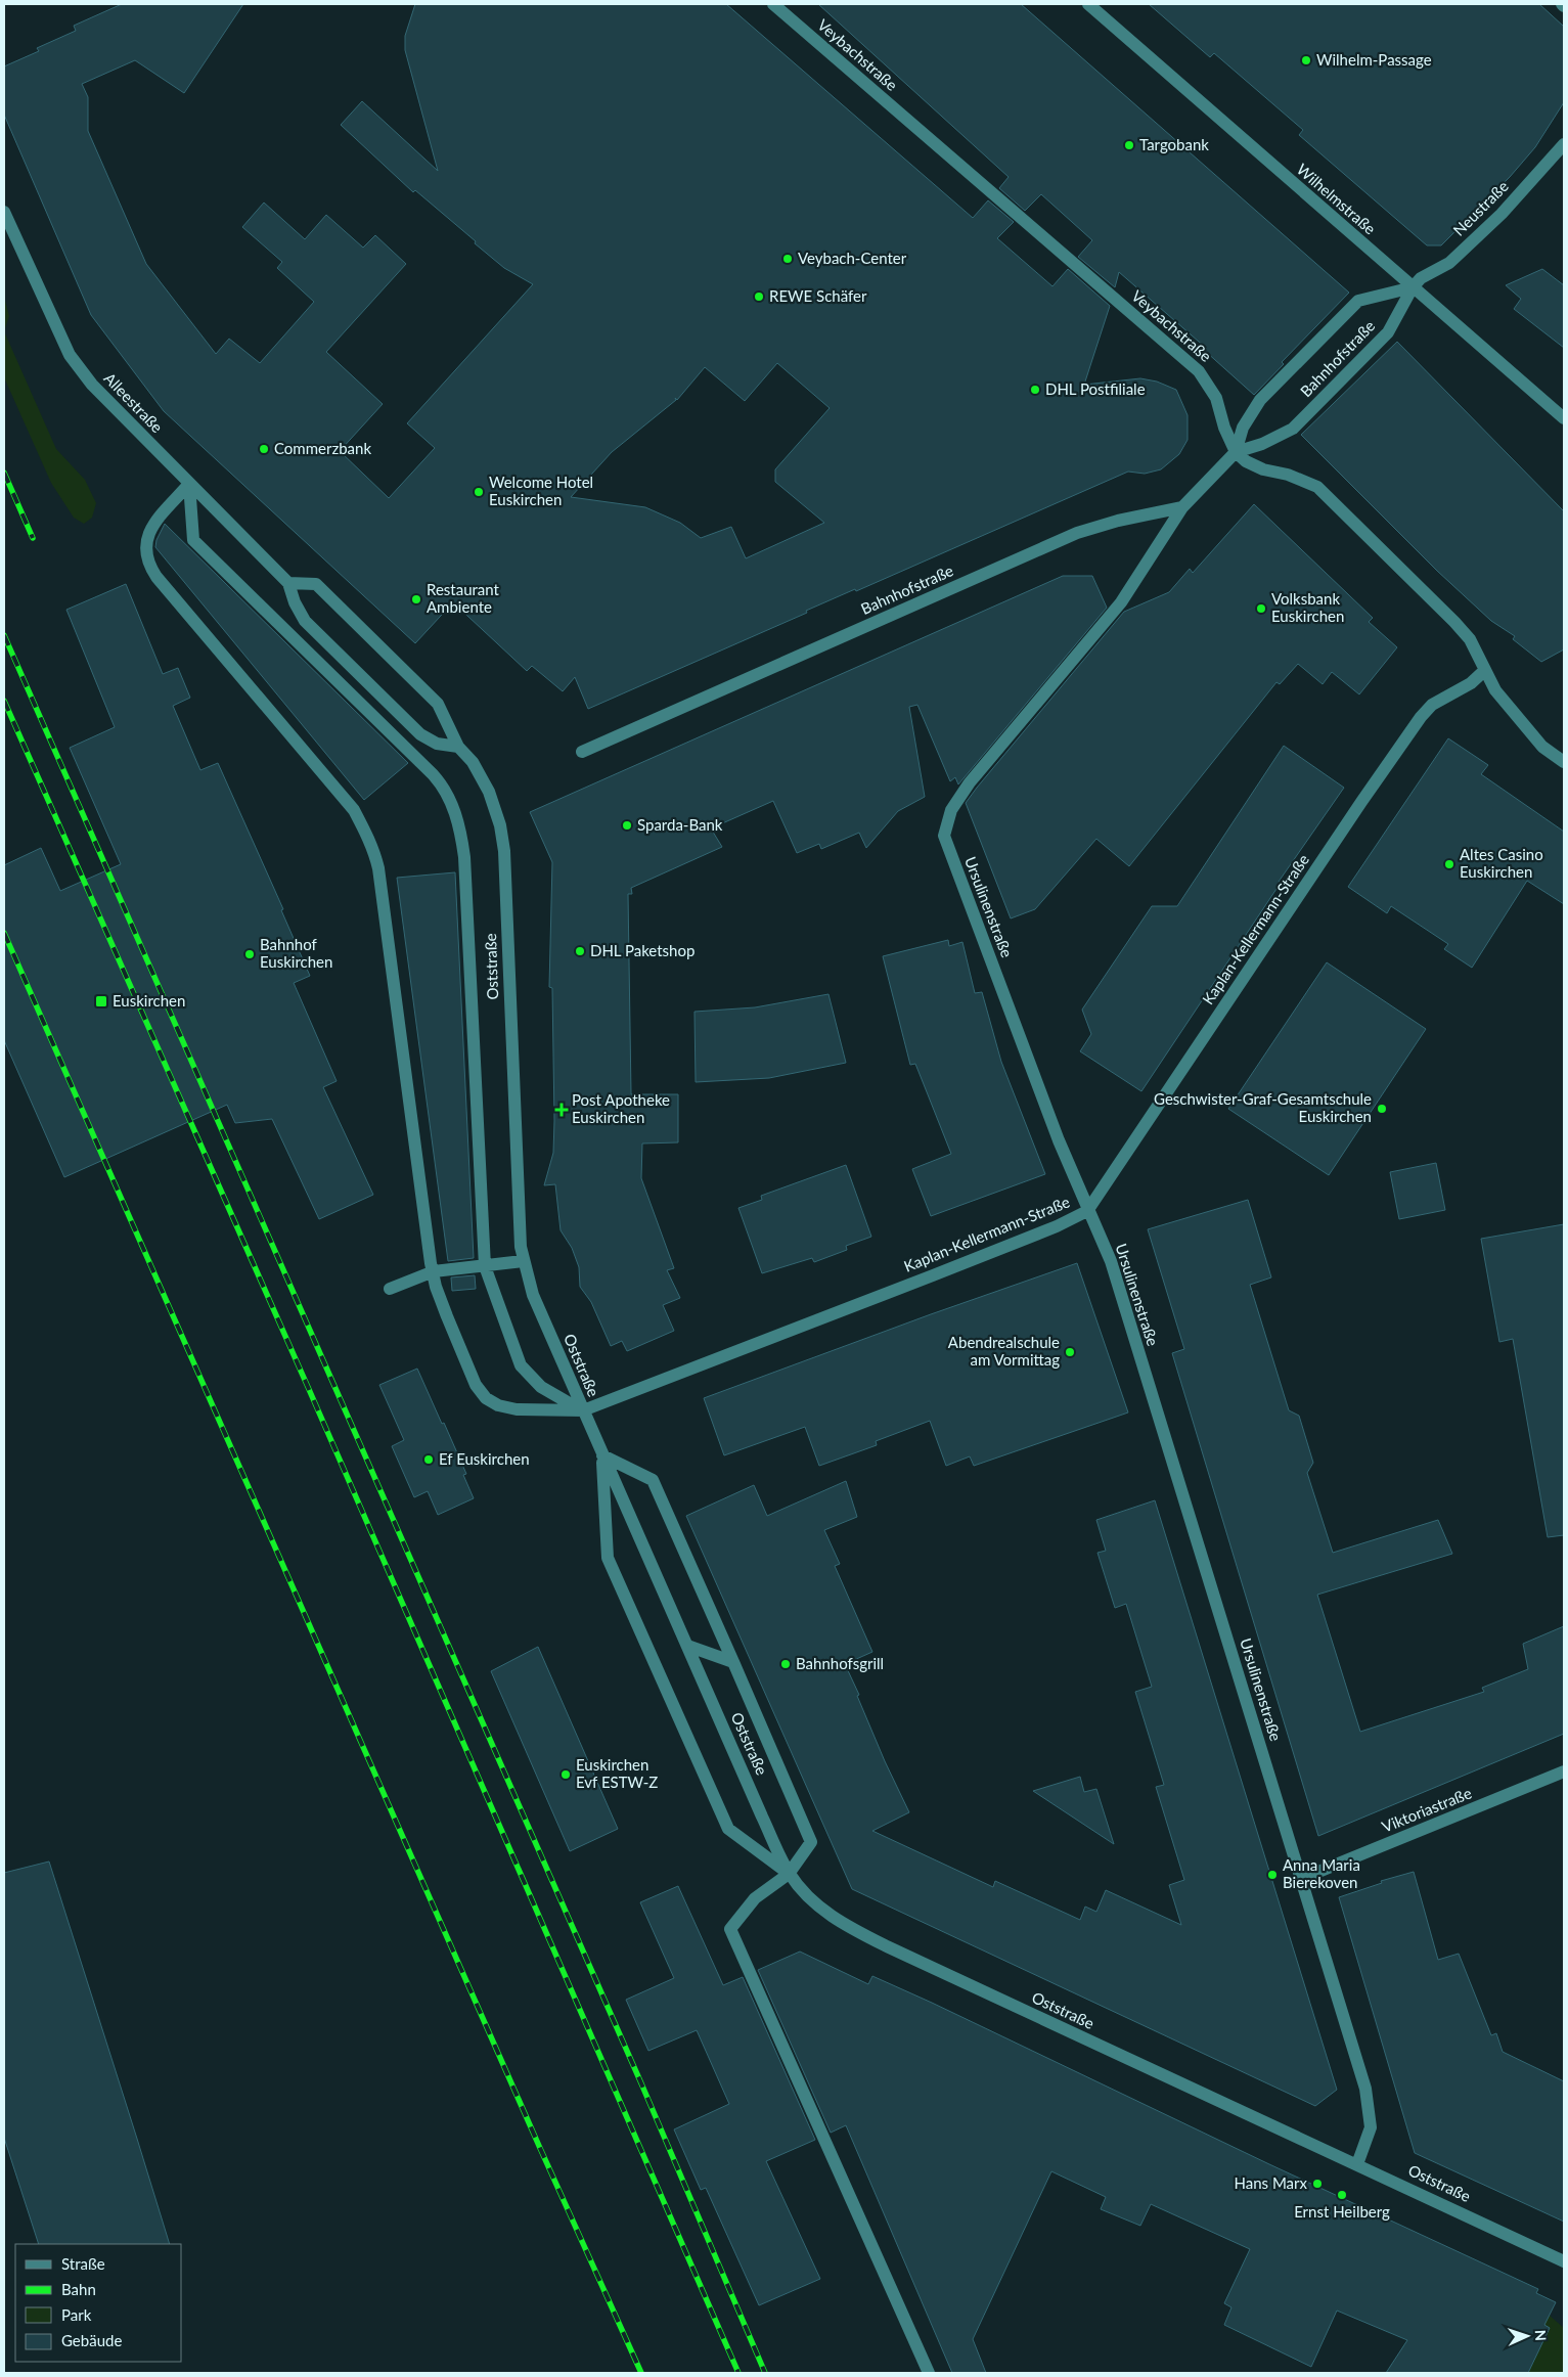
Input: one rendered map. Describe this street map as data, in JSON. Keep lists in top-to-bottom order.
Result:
{
  "streets": {
    "street": [
      "Veybachstraße",
      "Wilhelmstraße",
      "Neustraße",
      "Bahnhofstraße",
      "Alleestraße",
      "Ursulinenstraße",
      "Kaplan-Kellermann-Straße",
      "Oststraße",
      "Viktoriastraße"
    ]
  },
  "crossings": [
    ["Veybachstraße", "Bahnhofstraße"],
    ["Wilhelmstraße", "Neustraße"],
    ["Wilhelmstraße", "Bahnhofstraße"],
    ["Neustraße", "Bahnhofstraße"],
    ["Bahnhofstraße", "Ursulinenstraße"],
    ["Alleestraße", "Oststraße"],
    ["Ursulinenstraße", "Kaplan-Kellermann-Straße"],
    ["Ursulinenstraße", "Oststraße"],
    ["Ursulinenstraße", "Viktoriastraße"],
    ["Kaplan-Kellermann-Straße", "Oststraße"]
  ],
  "places": {
    "other": [
      "Wilhelm-Passage",
      "Targobank",
      "Veybach-Center",
      "REWE Schäfer",
      "DHL Postfiliale",
      "Commerzbank",
      "Welcome Hotel Euskirchen",
      "Restaurant Ambiente",
      "Volksbank Euskirchen",
      "Sparda-Bank",
      "Altes Casino Euskirchen",
      "DHL Paketshop",
      "Bahnhof Euskirchen",
      "Geschwister-Graf-Gesamtschule Euskirchen",
      "Abendrealschule am Vormittag",
      "Ef Euskirchen",
      "Bahnhofsgrill",
      "Euskirchen Evf ESTW-Z",
      "Anna Maria Bierekoven",
      "Hans Marx",
      "Ernst Heilberg"
    ],
    "transit": ["Euskirchen"],
    "health": ["Post Apotheke Euskirchen"]
  },
  "legend": [
    "Straße",
    "Bahn",
    "Park",
    "Gebäude"
  ],
  "north": "right"
}
